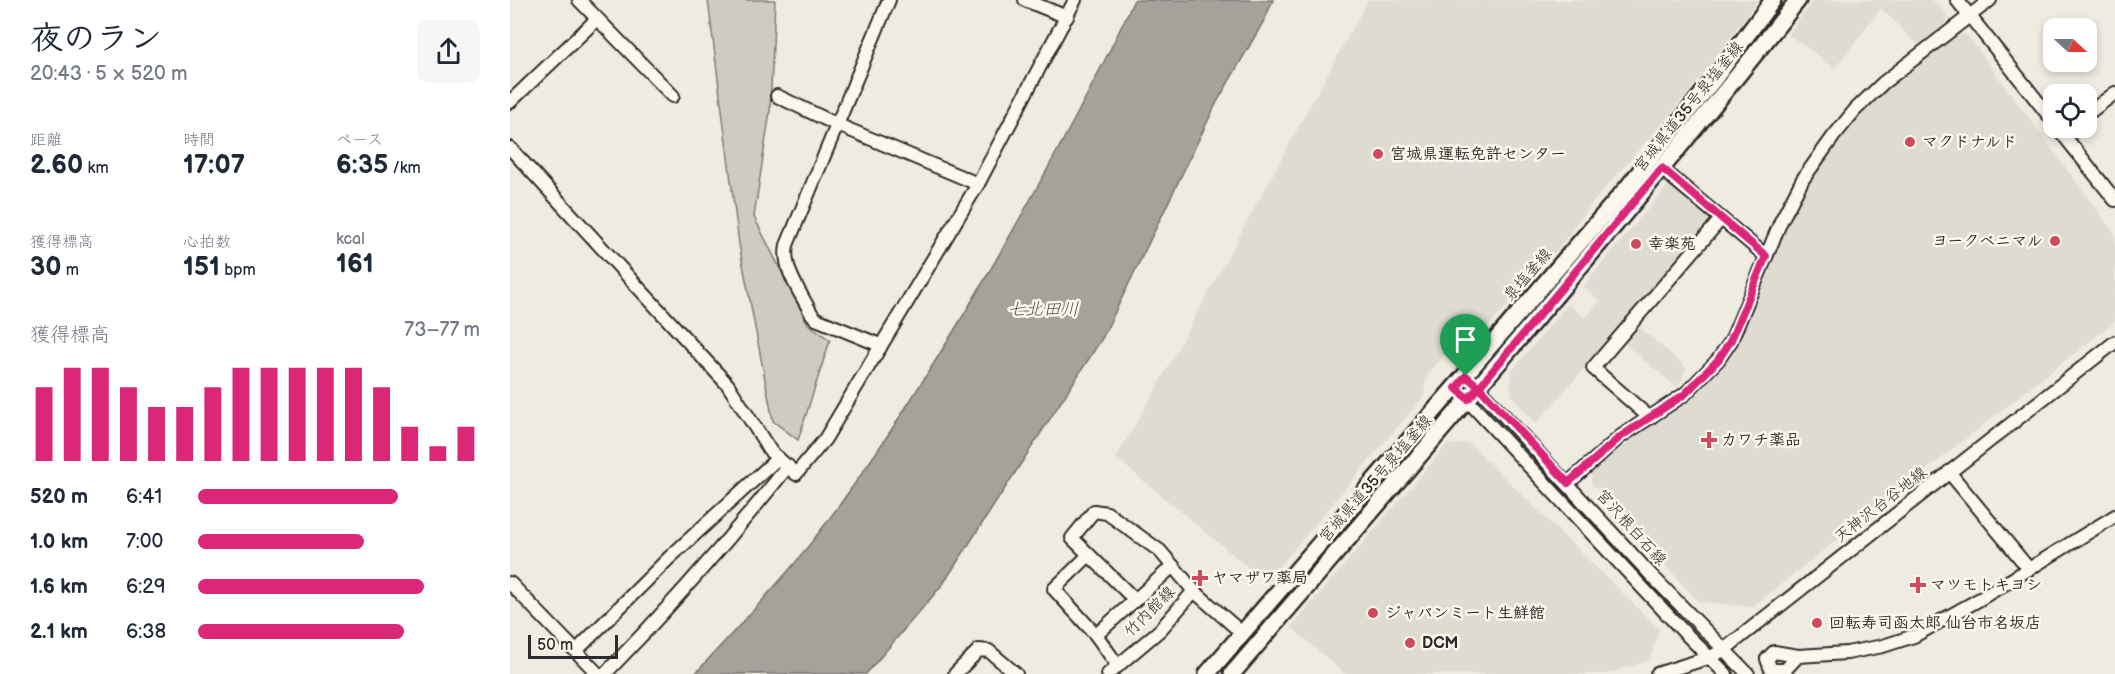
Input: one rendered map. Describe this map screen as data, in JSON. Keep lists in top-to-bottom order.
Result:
{
  "streets": {
    "main road": ["宮城県道35号泉塩釜線", "泉塩釜線"],
    "street": ["天神沢台谷地線", "宮沢根白石線", "竹内館線"]
  },
  "crossings": [
    ["宮城県道35号泉塩釜線", "宮沢根白石線"],
    ["泉塩釜線", "宮沢根白石線"],
    ["泉塩釜線", "竹内館線"],
    ["天神沢台谷地線", "宮沢根白石線"]
  ],
  "water": ["七北田川"],
  "places": {
    "other": [
      "マクドナルド",
      "宮城県運転免許センター",
      "ヨークベニマル",
      "幸楽苑",
      "ジャパンミート生鮮館",
      "回転寿司函太郎 仙台市名坂店",
      "DCM"
    ],
    "health": ["カワチ薬品", "ヤマザワ薬局", "マツモトキヨシ"]
  },
  "scale_bar": "50 m",
  "north": "right",
  "page": {
    "heading": ["夜のラン", "20:43 · 5 × 520 m"],
    "stats": [
      ["距離", "2.60 km"],
      ["時間", "17:07"],
      ["ペース", "6:35 /km"],
      ["獲得標高", "30 m"],
      ["心拍数", "151 bpm"],
      ["kcal", "161"]
    ],
    "chart": ["獲得標高", "73–77 m"],
    "list": [
      {
        "name": "520 m",
        "note": "6:41"
      },
      {
        "name": "1.0 km",
        "note": "7:00"
      },
      {
        "name": "1.6 km",
        "note": "6:29"
      },
      {
        "name": "2.1 km",
        "note": "6:38"
      }
    ],
    "scale": "50 m"
  }
}
